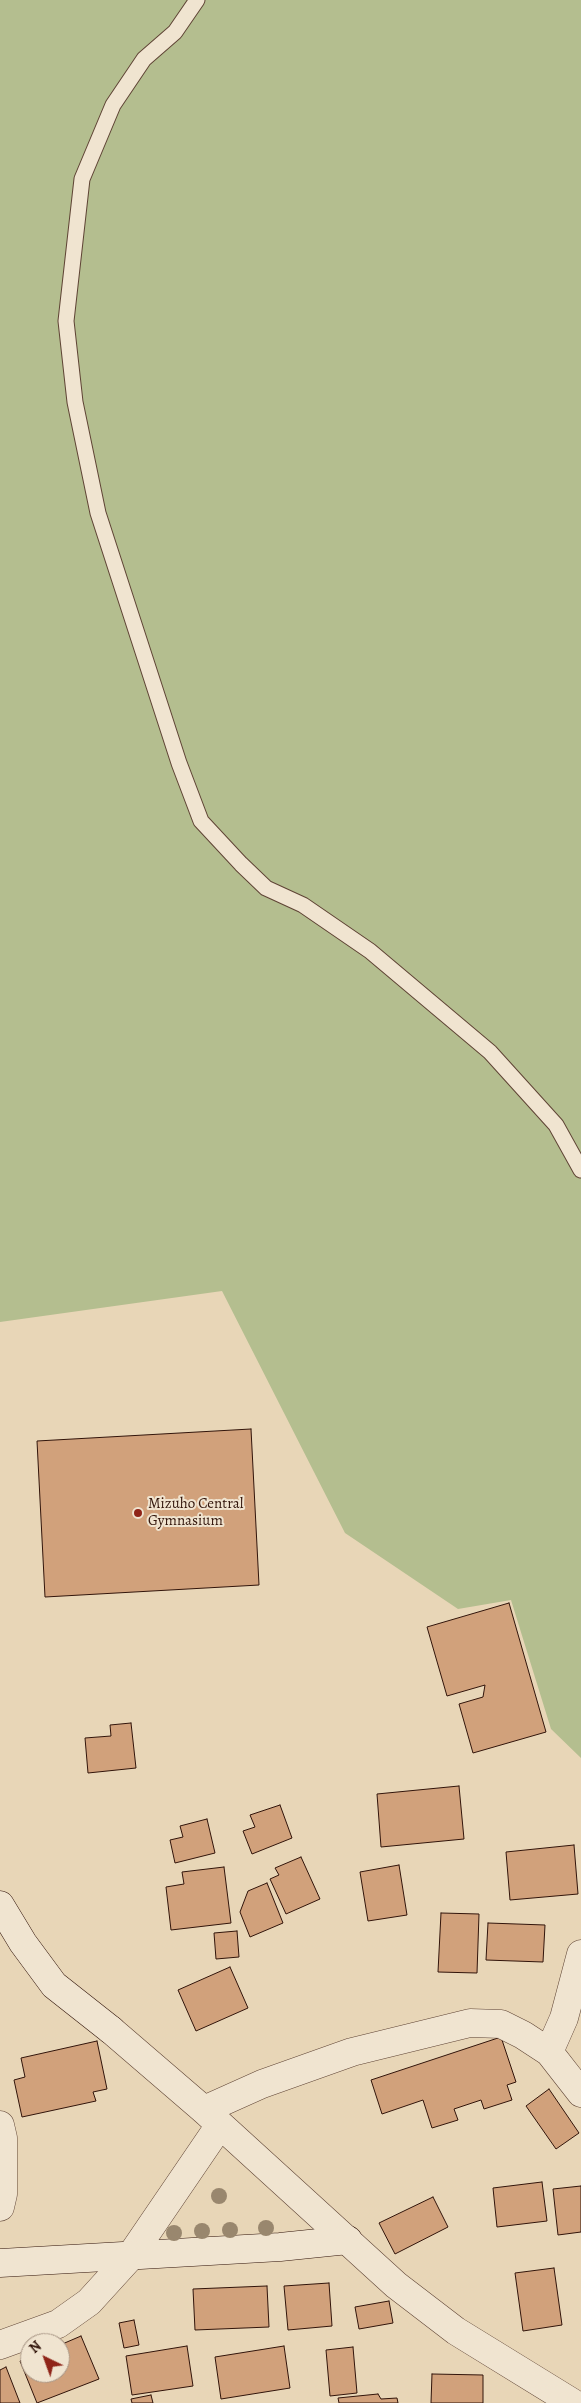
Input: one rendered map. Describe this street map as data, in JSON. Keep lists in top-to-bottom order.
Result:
{
  "places": ["Mizuho Central Gymnasium"],
  "north": "top left"
}
